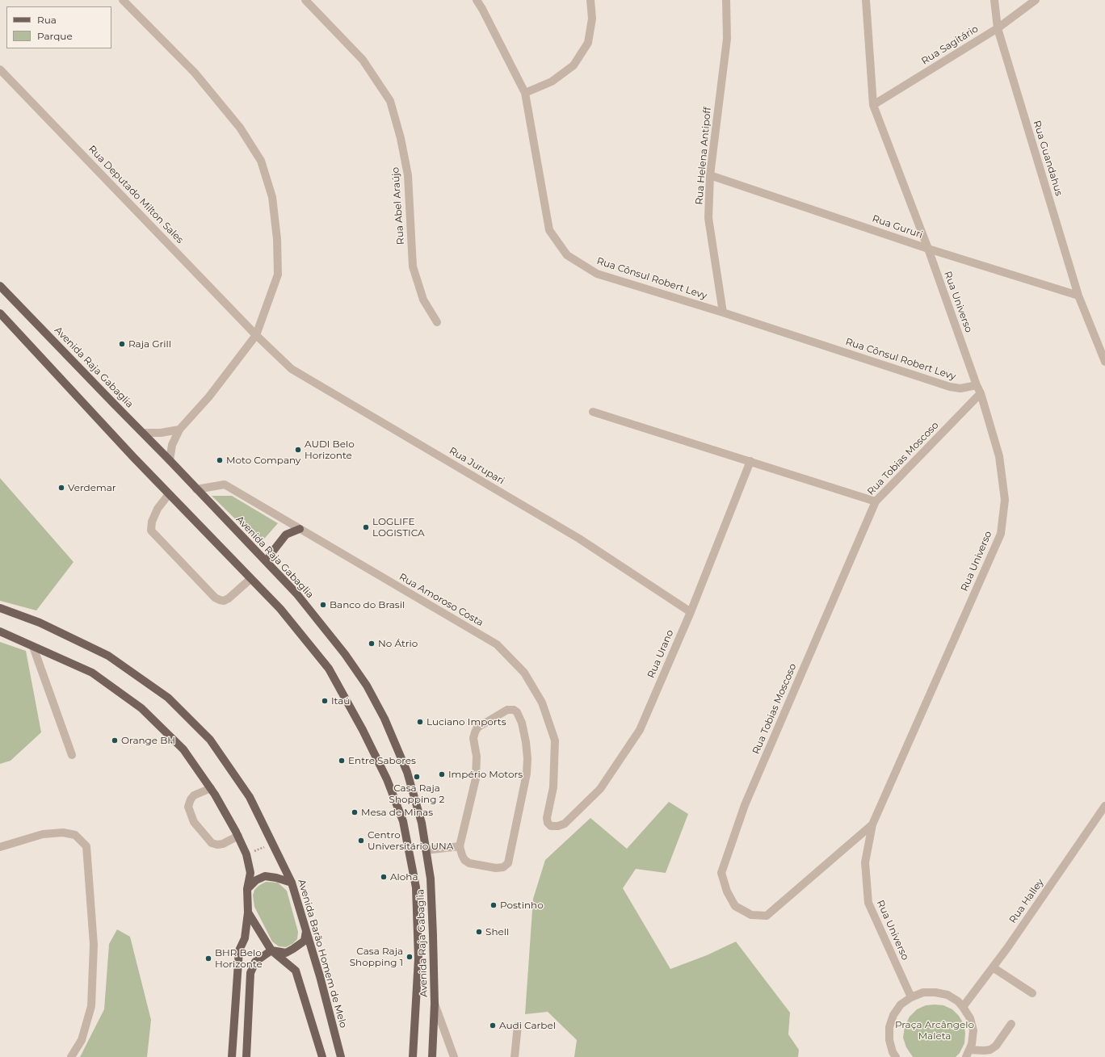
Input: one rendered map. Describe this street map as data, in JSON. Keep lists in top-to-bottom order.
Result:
{
  "streets": {
    "main road": ["Avenida Raja Gabaglia", "Avenida Barão Homem de Melo"],
    "street": [
      "Rua Sagitário",
      "Rua Helena Antipoff",
      "Rua Guandahus",
      "Rua Deputado Milton Sales",
      "Rua Abel Araújo",
      "Rua Gururi",
      "Rua Cônsul Robert Levy",
      "Rua Universo",
      "Rua Tobias Moscoso",
      "Rua Jurupari",
      "Rua Amoroso Costa",
      "Rua Urano",
      "Rua Halley"
    ]
  },
  "crossings": [
    ["Rua Sagitário", "Rua Guandahus"],
    ["Rua Sagitário", "Rua Universo"],
    ["Rua Helena Antipoff", "Rua Gururi"],
    ["Rua Helena Antipoff", "Rua Cônsul Robert Levy"],
    ["Rua Guandahus", "Rua Gururi"],
    ["Rua Deputado Milton Sales", "Rua Jurupari"],
    ["Rua Gururi", "Rua Universo"],
    ["Rua Cônsul Robert Levy", "Rua Universo"],
    ["Rua Universo", "Rua Tobias Moscoso"],
    ["Avenida Raja Gabaglia", "Rua Amoroso Costa"],
    ["Rua Jurupari", "Rua Urano"],
    ["Rua Amoroso Costa", "Rua Urano"]
  ],
  "parks": ["Praça Arcângelo Maleta"],
  "places": [
    "Raja Grill",
    "AUDI Belo Horizonte",
    "Moto Company",
    "Verdemar",
    "LOGLIFE LOGISTICA",
    "Banco do Brasil",
    "No Átrio",
    "Itaú",
    "Luciano Imports",
    "Orange BH",
    "Entre Sabores",
    "Império Motors",
    "Casa Raja Shopping 2",
    "Mesa de Minas",
    "Centro Universitário UNA",
    "Aloha",
    "Postinho",
    "Shell",
    "Casa Raja Shopping 1",
    "BHR Belo Horizonte",
    "Audi Carbel"
  ],
  "legend": ["Rua", "Parque"]
}
